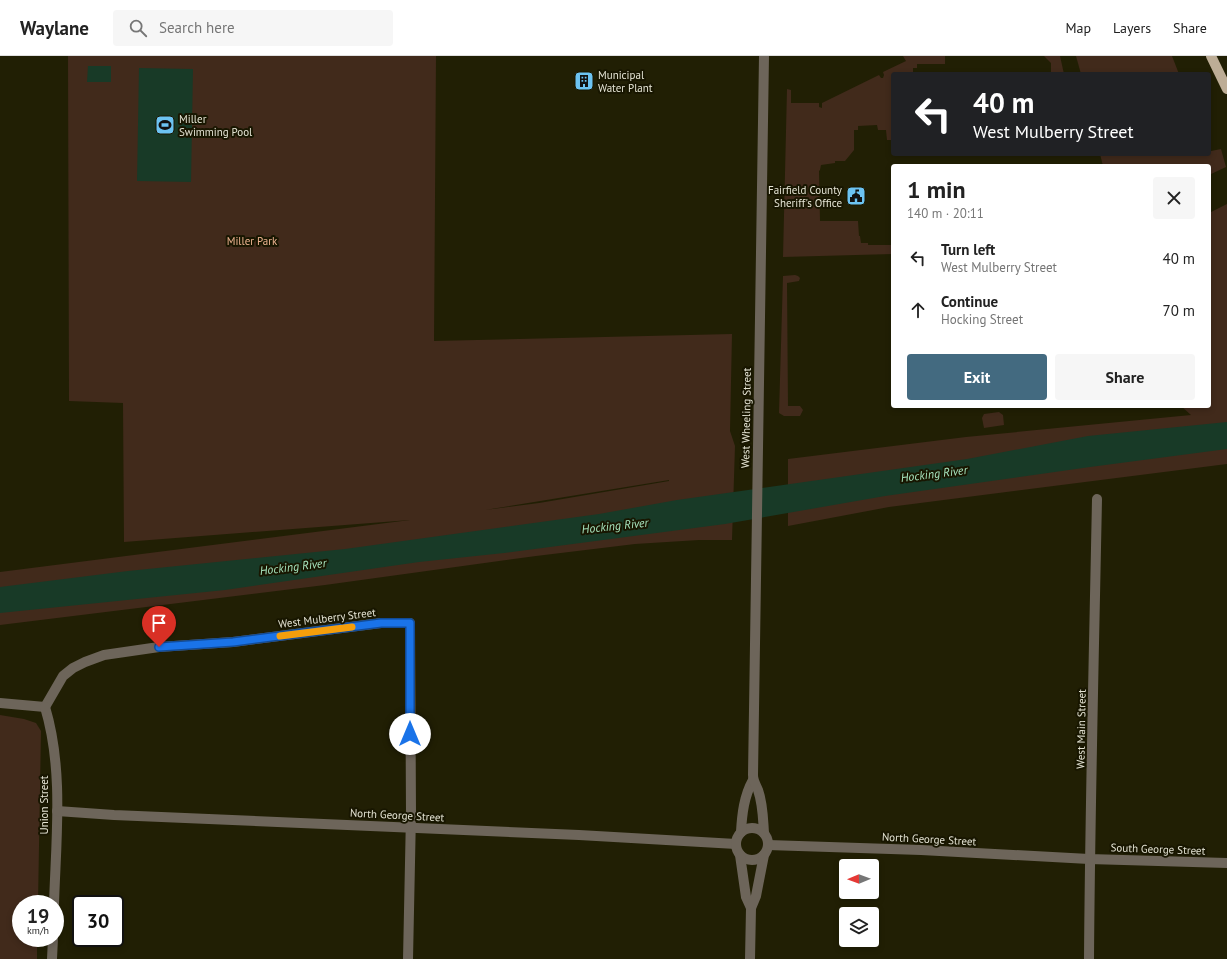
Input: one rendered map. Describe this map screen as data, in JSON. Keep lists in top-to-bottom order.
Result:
{
  "streets": {
    "street": [
      "West Wheeling Street",
      "West Mulberry Street",
      "West Main Street",
      "Union Street",
      "North George Street",
      "South George Street"
    ]
  },
  "crossings": [
    ["West Wheeling Street", "North George Street"],
    ["West Mulberry Street", "Union Street"],
    ["West Mulberry Street", "North George Street"],
    ["West Main Street", "North George Street"],
    ["West Main Street", "South George Street"],
    ["Union Street", "North George Street"],
    ["North George Street", "South George Street"]
  ],
  "water": ["Hocking River"],
  "parks": ["Miller Park"],
  "places": {
    "building": ["Municipal Water Plant"],
    "sports": ["Miller Swimming Pool"],
    "public building": ["Fairfield County Sheriff's Office"]
  },
  "north": "left",
  "page": {
    "header": "Waylane",
    "search": "Search here",
    "nav": ["Map", "Layers", "Share"],
    "turn": ["40 m", "West Mulberry Street"],
    "heading": ["1 min", "140 m · 20:11"],
    "list": [
      {
        "name": "Turn left",
        "note": "West Mulberry Street",
        "value": "40 m"
      },
      {
        "name": "Continue",
        "note": "Hocking Street",
        "value": "70 m"
      }
    ],
    "buttons": ["Exit", "Share"],
    "speed": "19 km/h",
    "limit": "30"
  }
}
